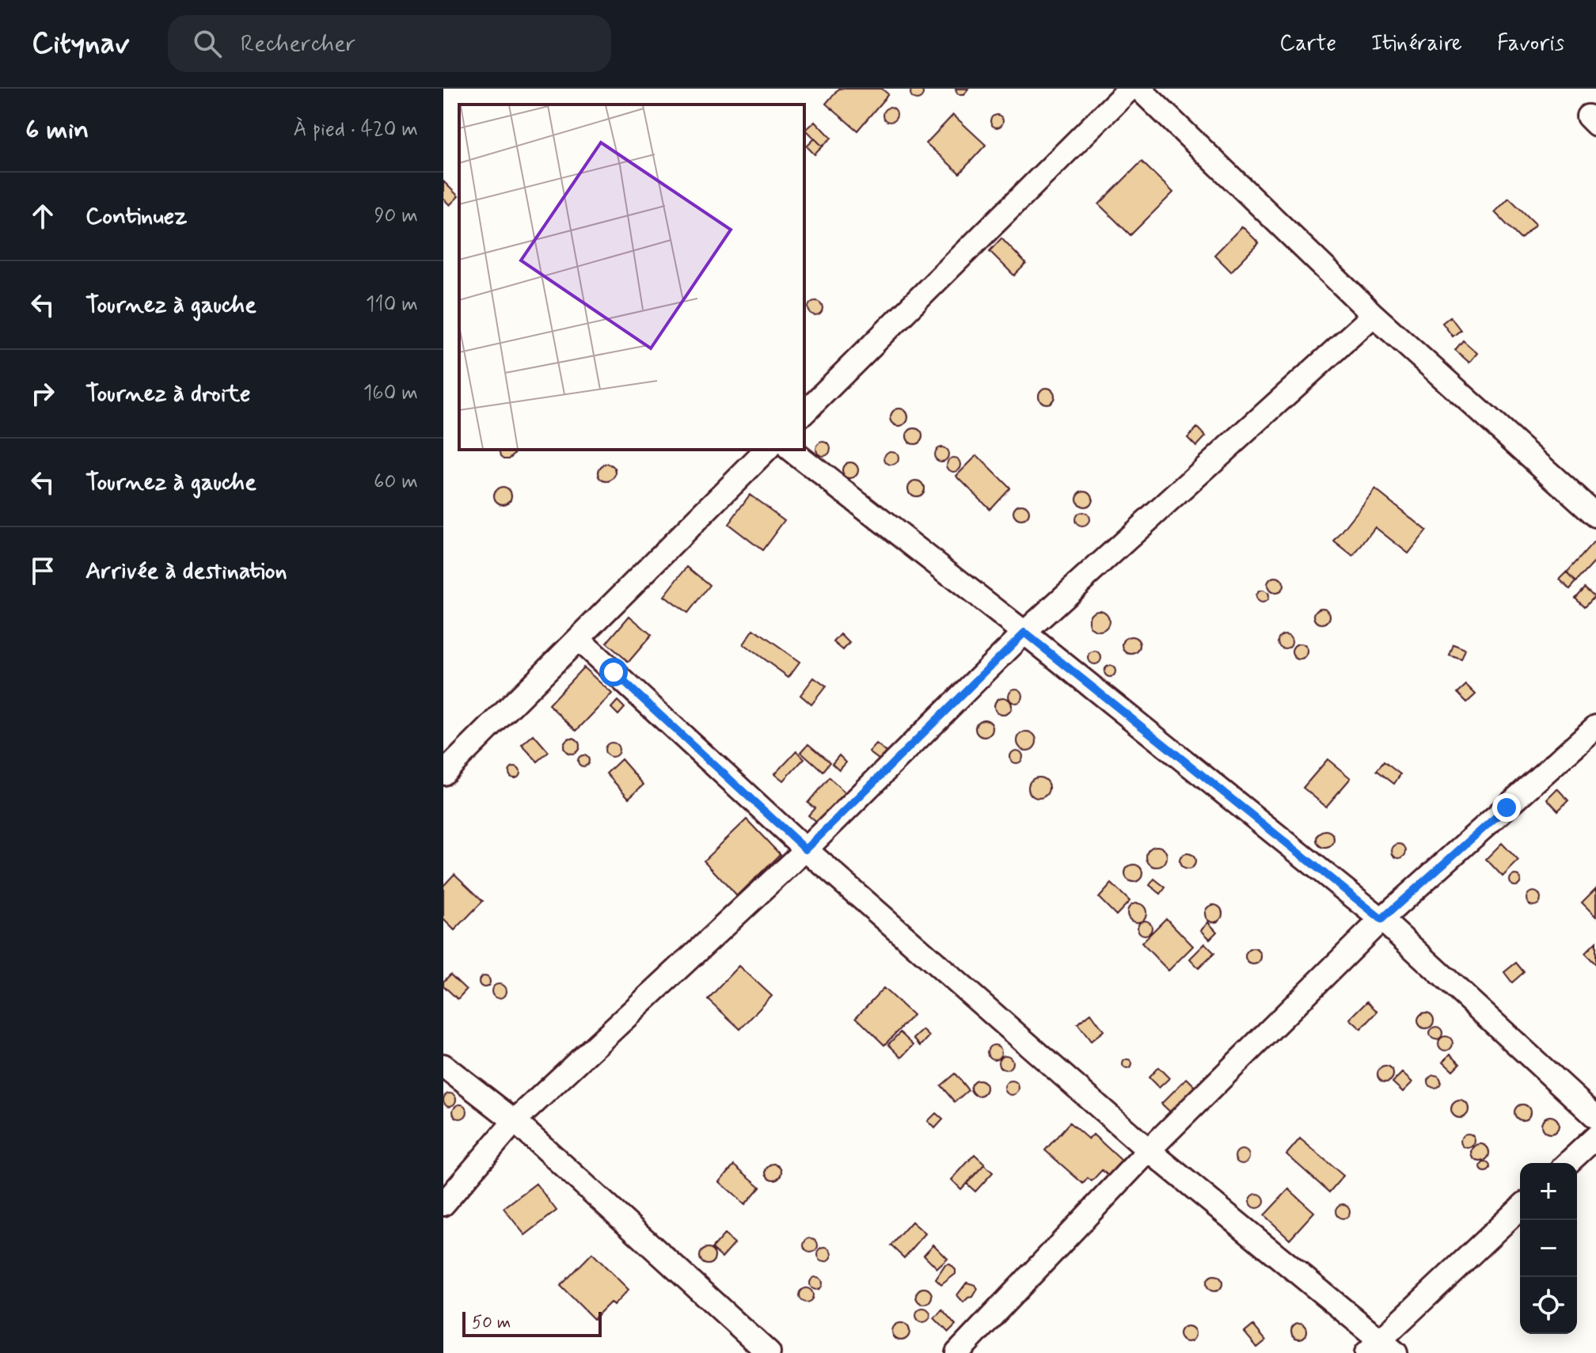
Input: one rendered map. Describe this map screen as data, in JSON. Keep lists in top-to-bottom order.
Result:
{
  "scale_bar": "50 m",
  "page": {
    "header": "Citynav",
    "search": "Rechercher",
    "nav": ["Carte", "Itinéraire", "Favoris"],
    "heading": ["6 min", "À pied · 420 m"],
    "list": [
      ["Continuez", "90 m"],
      ["Tournez à gauche", "110 m"],
      ["Tournez à droite", "160 m"],
      ["Tournez à gauche", "60 m"],
      "Arrivée à destination"
    ],
    "map_buttons": ["+", "−"],
    "scale": "50 m"
  }
}
